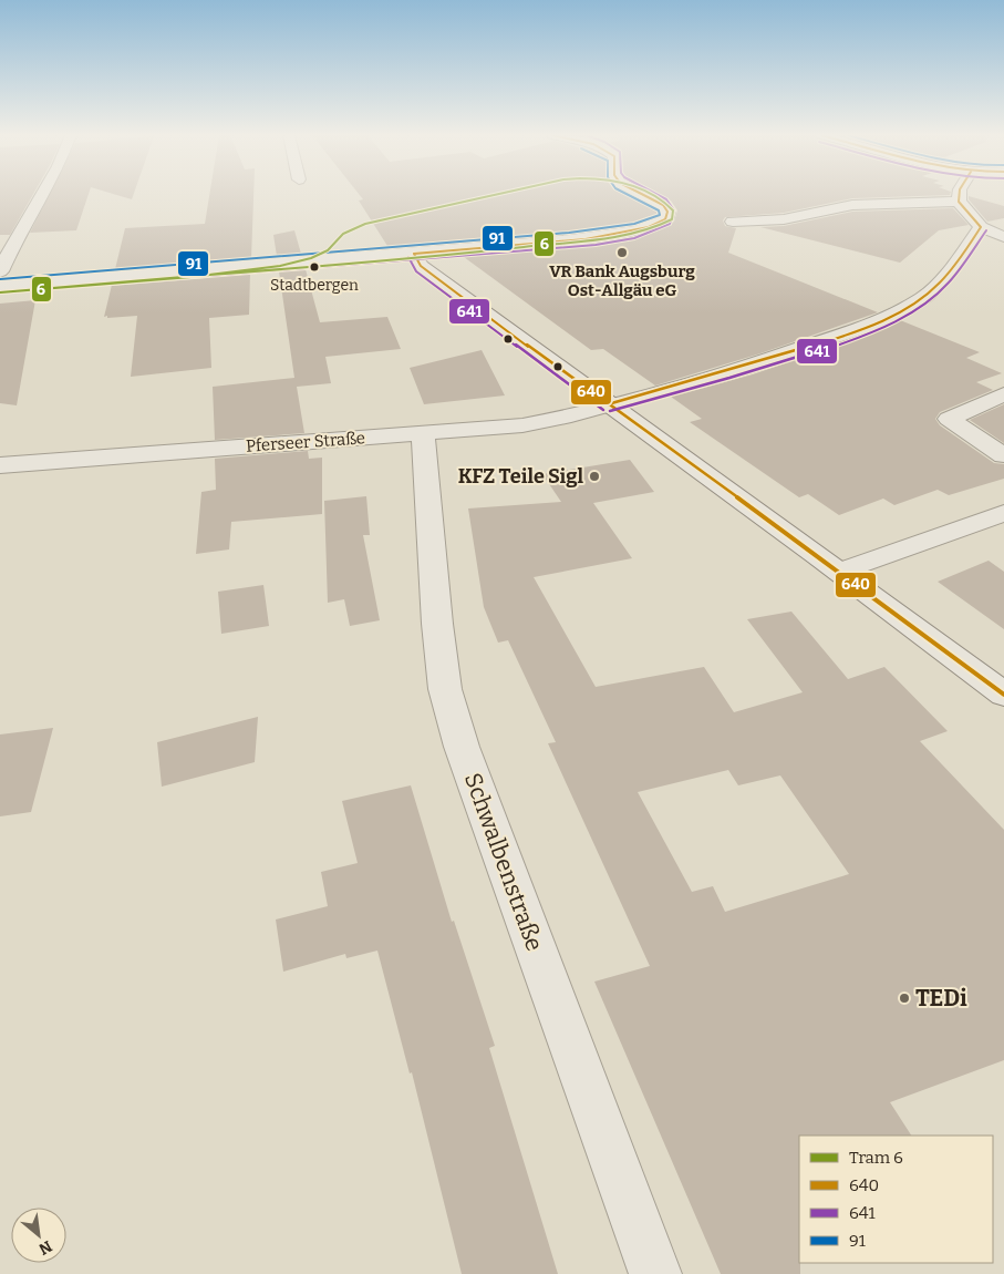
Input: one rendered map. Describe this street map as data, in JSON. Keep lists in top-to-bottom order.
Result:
{
  "streets": {
    "street": ["Pferseer Straße", "Schwalbenstraße"]
  },
  "crossings": [
    ["Pferseer Straße", "Schwalbenstraße"]
  ],
  "places": [
    "VR Bank Augsburg Ost-Allgäu eG",
    "Stadtbergen",
    "KFZ Teile Sigl",
    "TEDi"
  ],
  "lines": [
    "tram line 6",
    "transit line 640",
    "transit line 641",
    "transit line 91"
  ],
  "legend": [
    "Tram 6",
    "640",
    "641",
    "91"
  ],
  "north": "bottom right"
}
